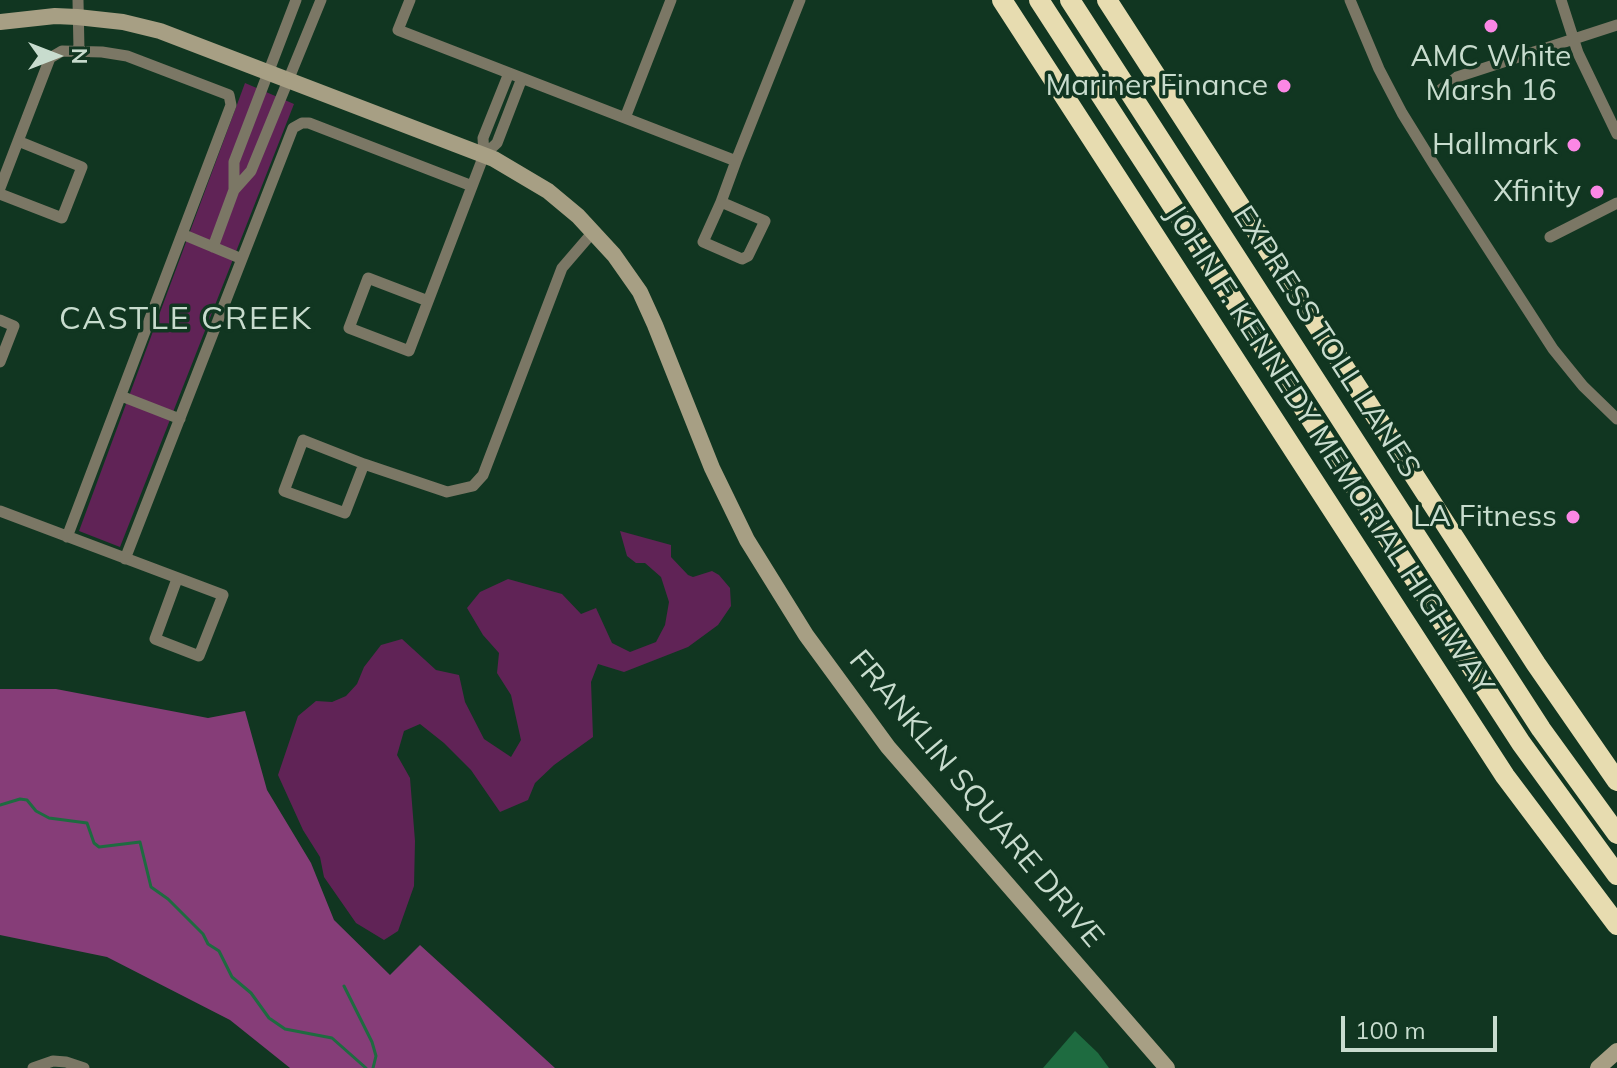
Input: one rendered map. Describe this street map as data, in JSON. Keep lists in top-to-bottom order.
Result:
{
  "streets": {
    "highway": ["EXPRESS TOLL LANES", "JOHN F. KENNEDY MEMORIAL HIGHWAY"],
    "street": ["FRANKLIN SQUARE DRIVE"]
  },
  "districts": ["CASTLE CREEK"],
  "places": [
    "AMC White Marsh 16",
    "Mariner Finance",
    "Hallmark",
    "Xfinity",
    "LA Fitness"
  ],
  "scale_bar": "100 m",
  "north": "right"
}
